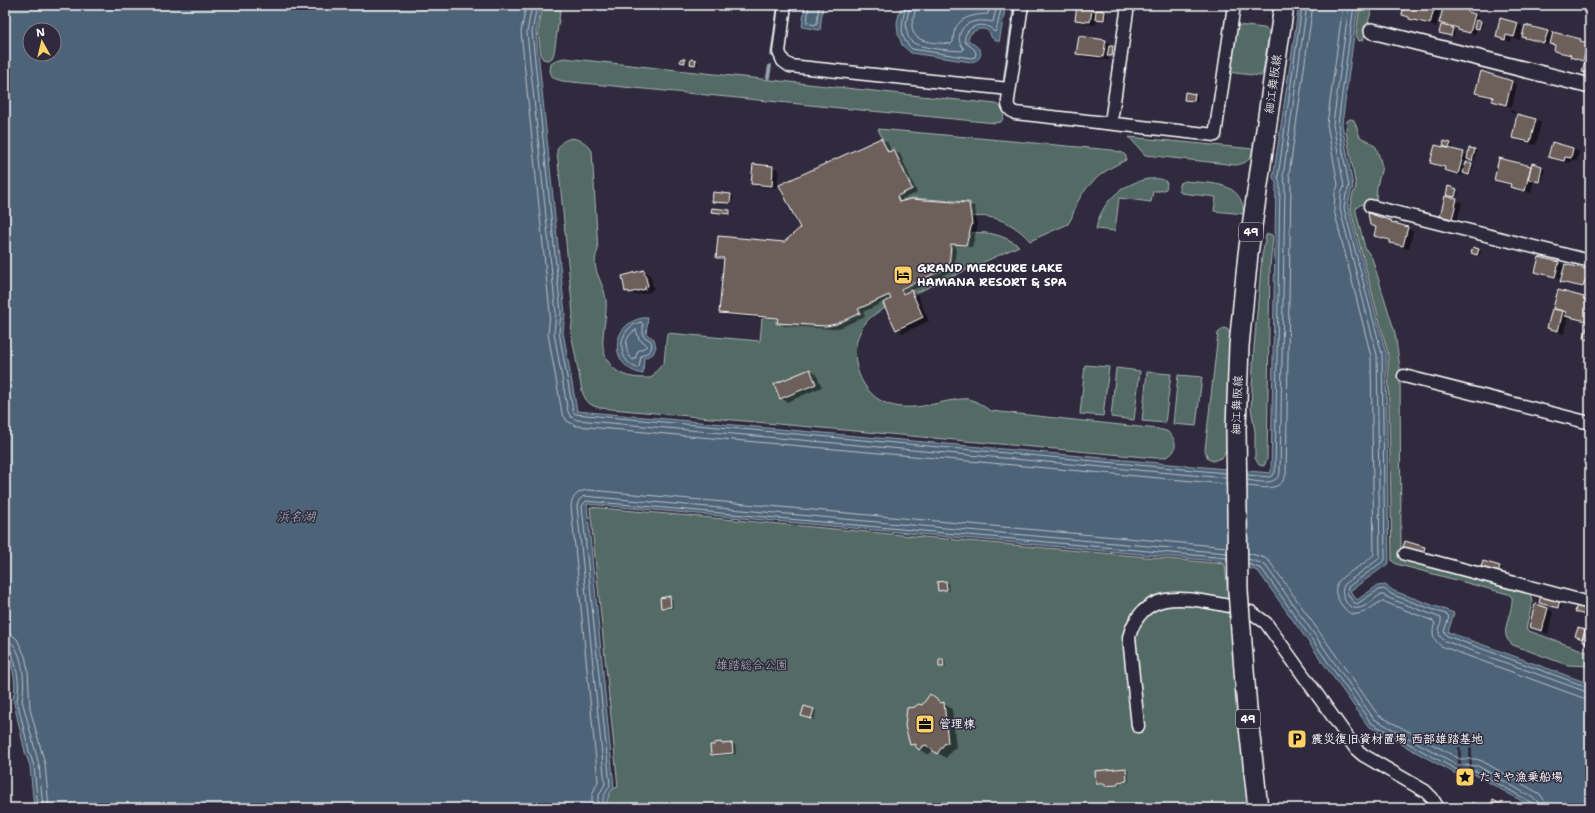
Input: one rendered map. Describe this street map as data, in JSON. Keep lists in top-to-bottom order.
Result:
{
  "streets": {
    "main road": ["細江舞阪線", "49"]
  },
  "water": ["浜名湖"],
  "parks": ["雄踏総合公園"],
  "places": {
    "hotel": ["GRAND MERCURE LAKE HAMANA RESORT & SPA"],
    "office": ["管理棟"],
    "parking": ["震災復旧資材置場 西部雄踏基地"],
    "place": ["たきや漁乗船場"]
  },
  "north": "top"
}
